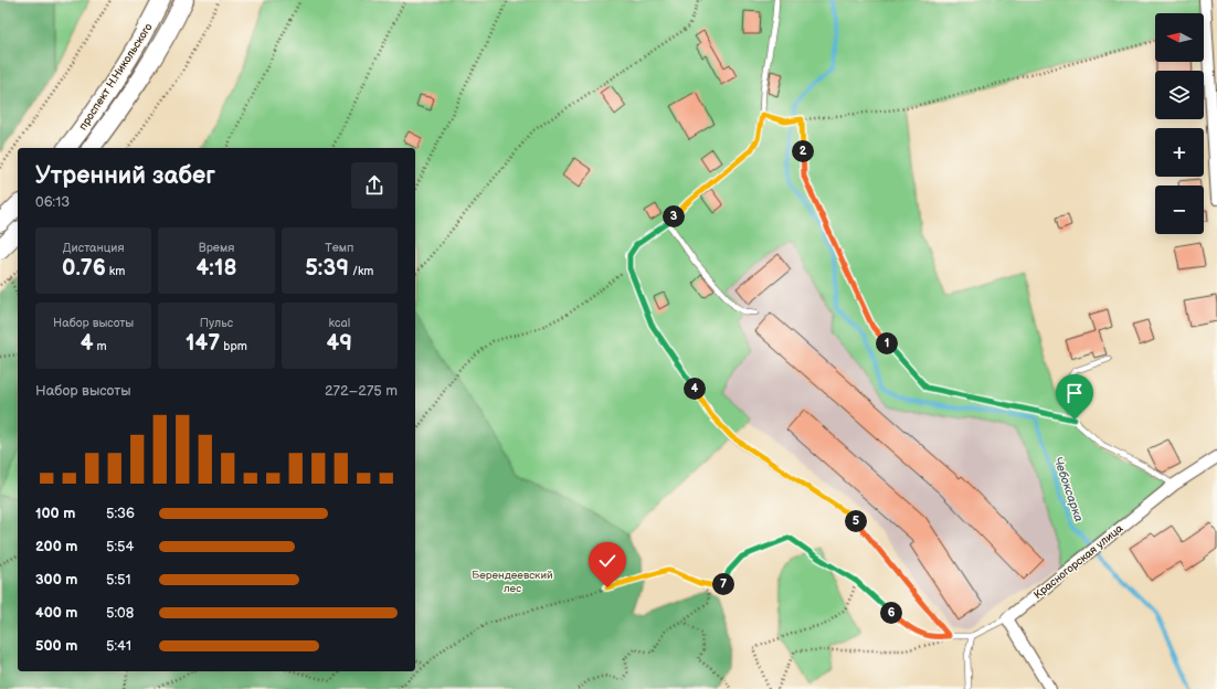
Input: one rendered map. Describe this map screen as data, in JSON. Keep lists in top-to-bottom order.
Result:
{
  "streets": {
    "main road": ["проспект Н.Никольского"],
    "street": ["Красногорская улица"]
  },
  "water": ["Чебоксарка"],
  "parks": ["Берендеевский лес"],
  "north": "left",
  "page": {
    "map_buttons": ["+", "−"],
    "pins": [
      "2",
      "3",
      "1",
      "4",
      "5",
      "7",
      "6"
    ],
    "heading": ["Утренний забег", "06:13"],
    "stats": [
      ["Дистанция", "0.76 km"],
      ["Время", "4:18"],
      ["Темп", "5:39 /km"],
      ["Набор высоты", "4 m"],
      ["Пульс", "147 bpm"],
      ["kcal", "49"]
    ],
    "chart": ["Набор высоты", "272–275 m"],
    "list": [
      {
        "name": "100 m",
        "note": "5:36"
      },
      {
        "name": "200 m",
        "note": "5:54"
      },
      {
        "name": "300 m",
        "note": "5:51"
      },
      {
        "name": "400 m",
        "note": "5:08"
      },
      {
        "name": "500 m",
        "note": "5:41"
      }
    ]
  }
}
